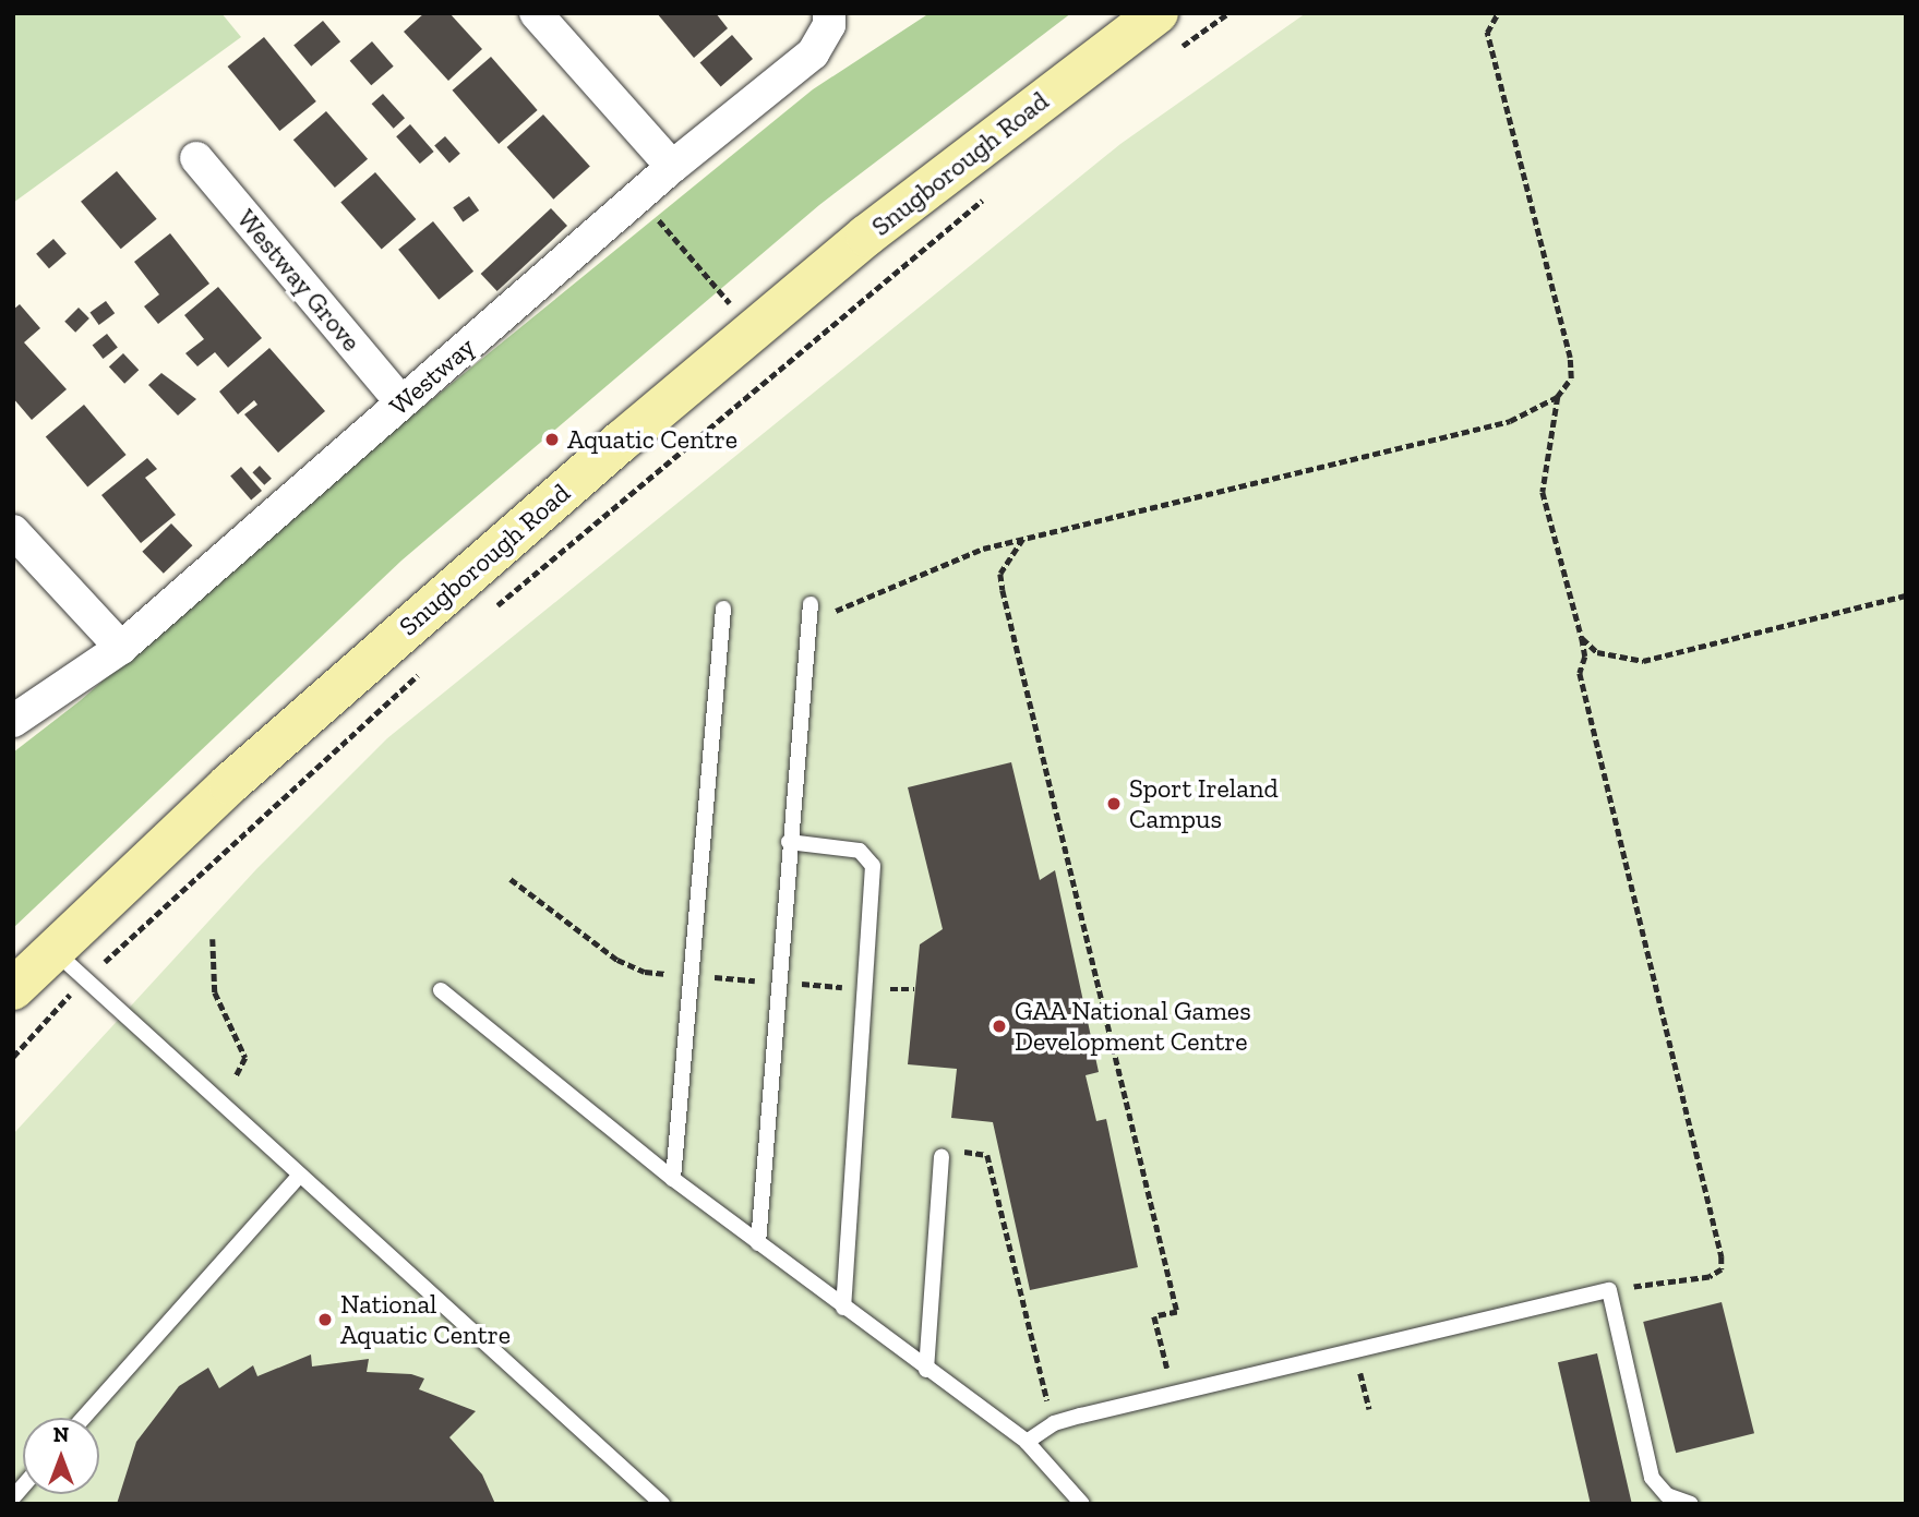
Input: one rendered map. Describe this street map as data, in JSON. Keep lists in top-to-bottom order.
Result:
{
  "streets": {
    "main road": ["Snugborough Road"],
    "street": ["Westway Grove", "Westway"]
  },
  "crossings": [
    ["Westway Grove", "Westway"]
  ],
  "places": [
    "Aquatic Centre",
    "Sport Ireland Campus",
    "GAA National Games Development Centre",
    "National Aquatic Centre"
  ],
  "north": "top"
}
